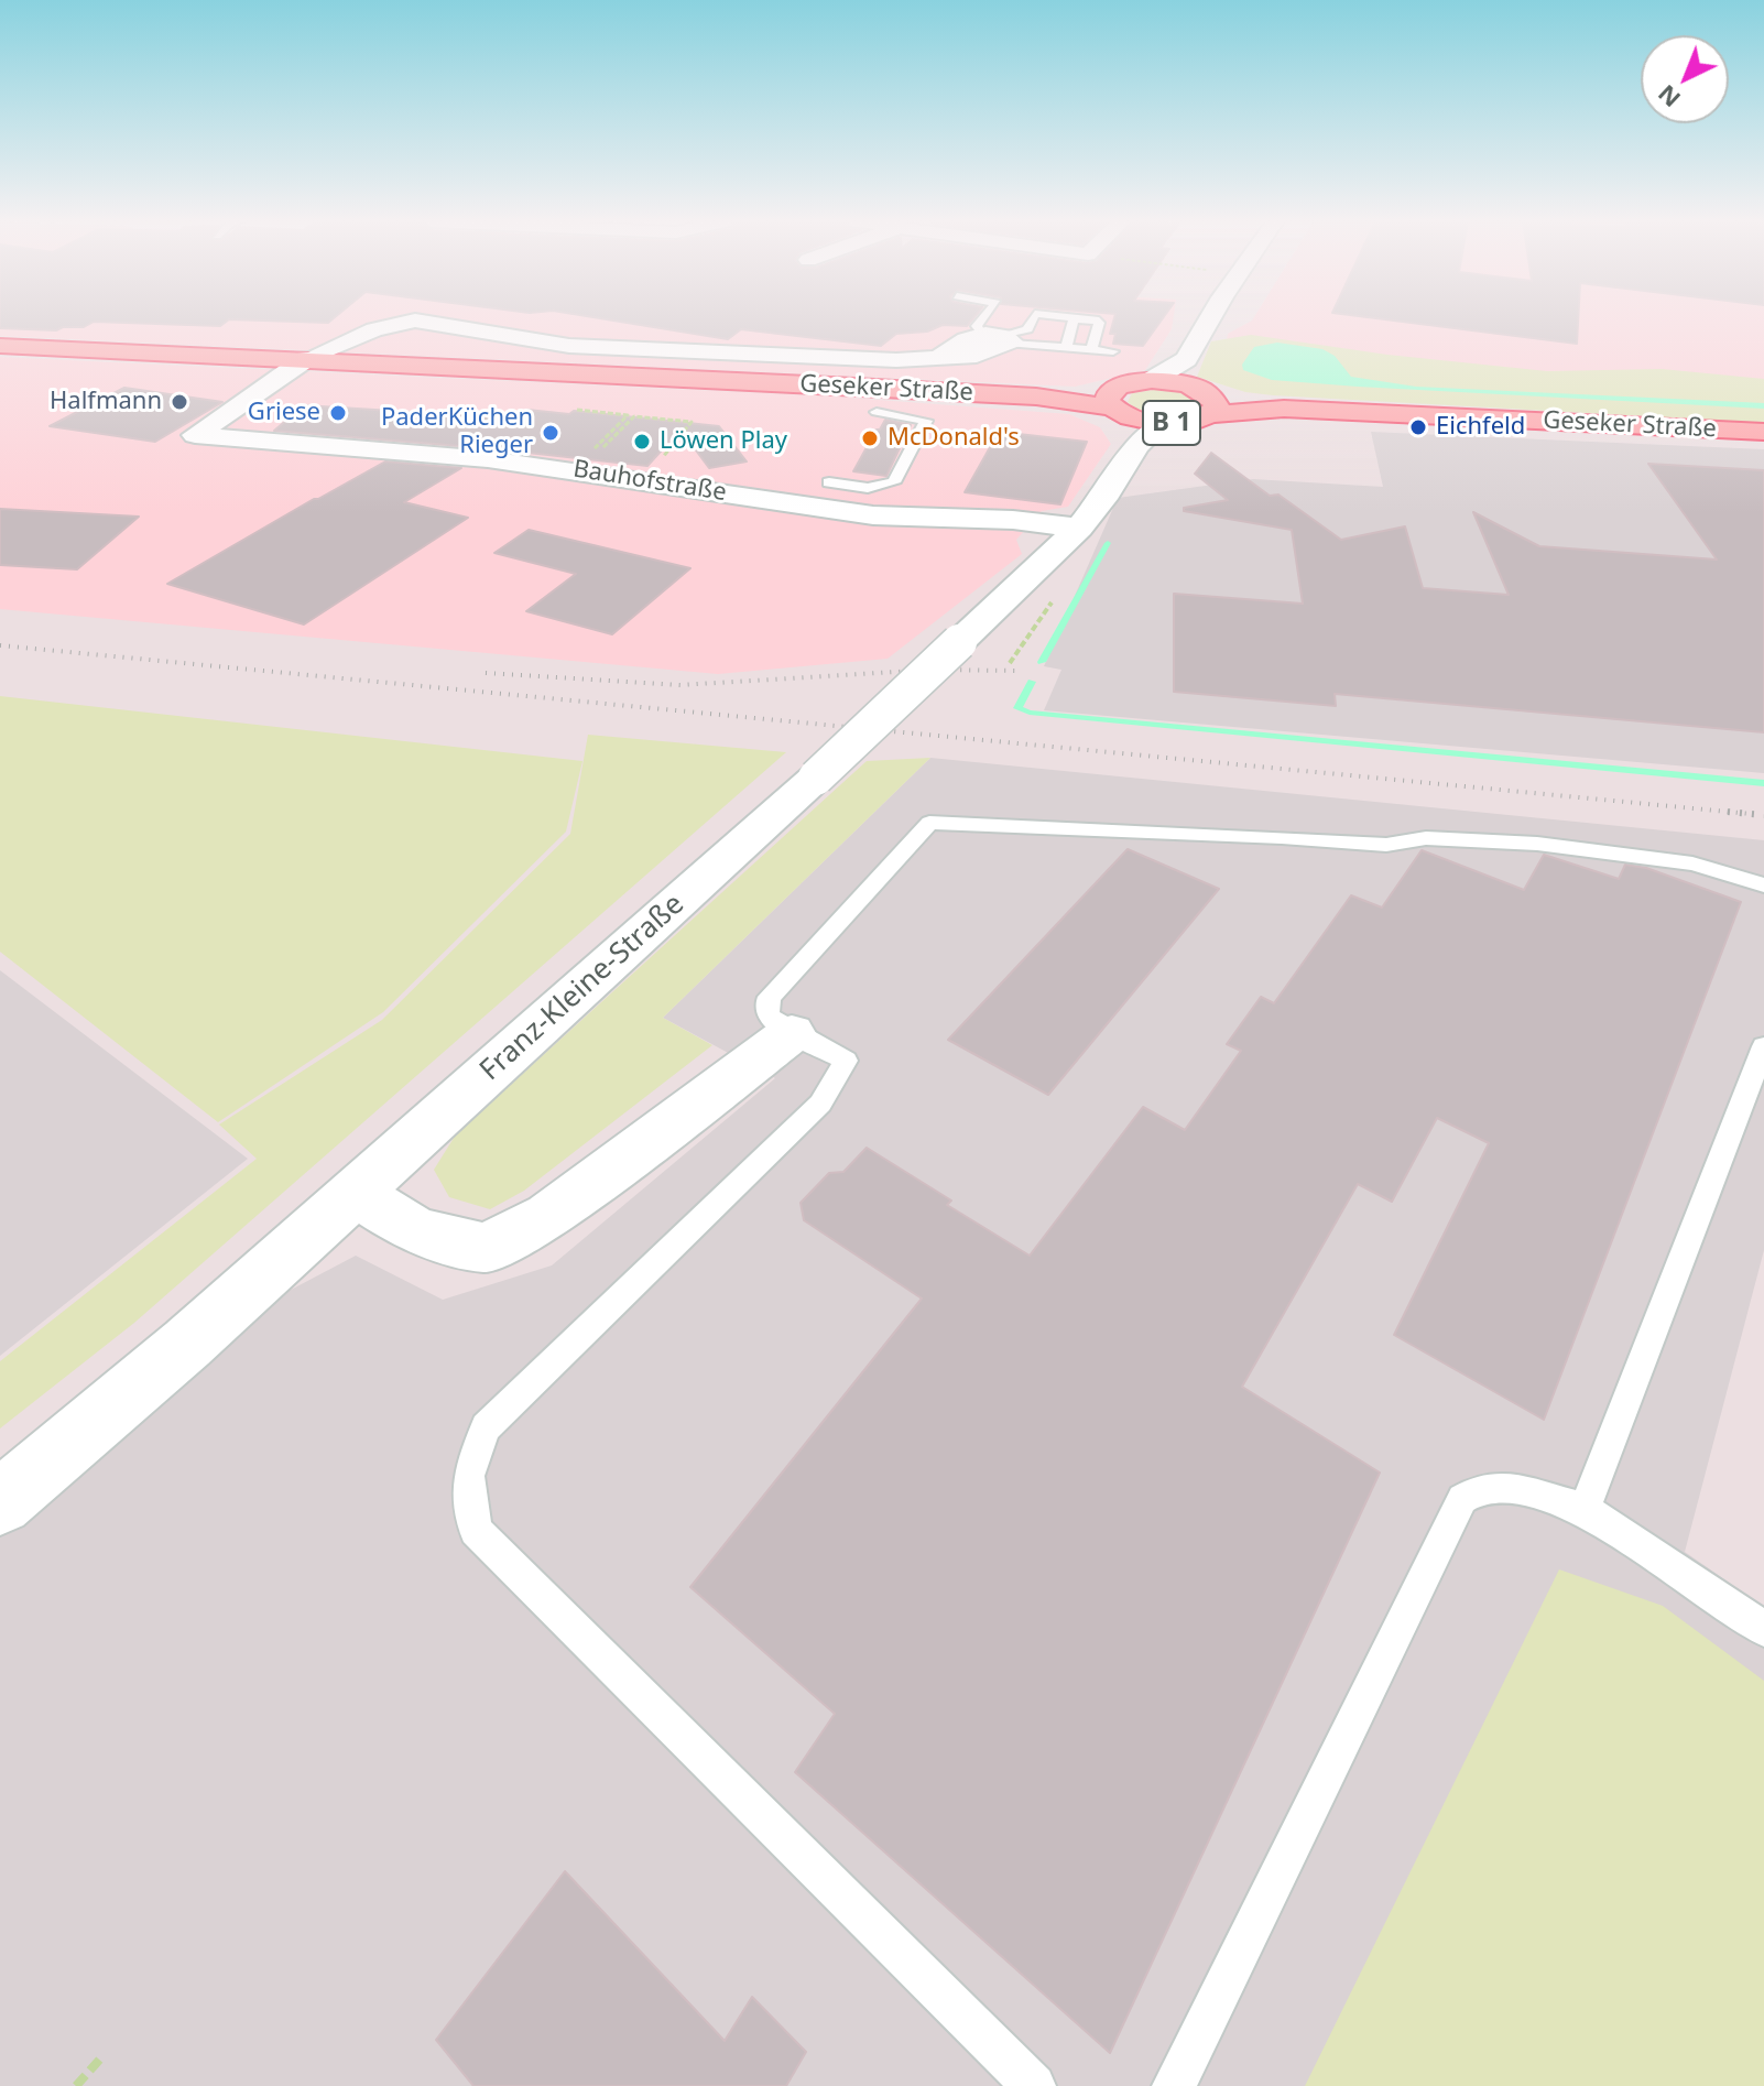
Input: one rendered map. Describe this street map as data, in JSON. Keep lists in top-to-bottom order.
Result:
{
  "streets": {
    "main road": ["Geseker Straße", "B 1"],
    "street": ["Bauhofstraße", "Franz-Kleine-Straße"]
  },
  "crossings": [
    ["Geseker Straße", "B 1"],
    ["Geseker Straße", "Bauhofstraße"],
    ["Geseker Straße", "Franz-Kleine-Straße"],
    ["B 1", "Franz-Kleine-Straße"],
    ["Bauhofstraße", "Franz-Kleine-Straße"]
  ],
  "places": [
    "Halfmann",
    "Griese",
    "Eichfeld",
    "PaderKüchen Rieger",
    "McDonald's",
    "Löwen Play"
  ],
  "north": "bottom left"
}
